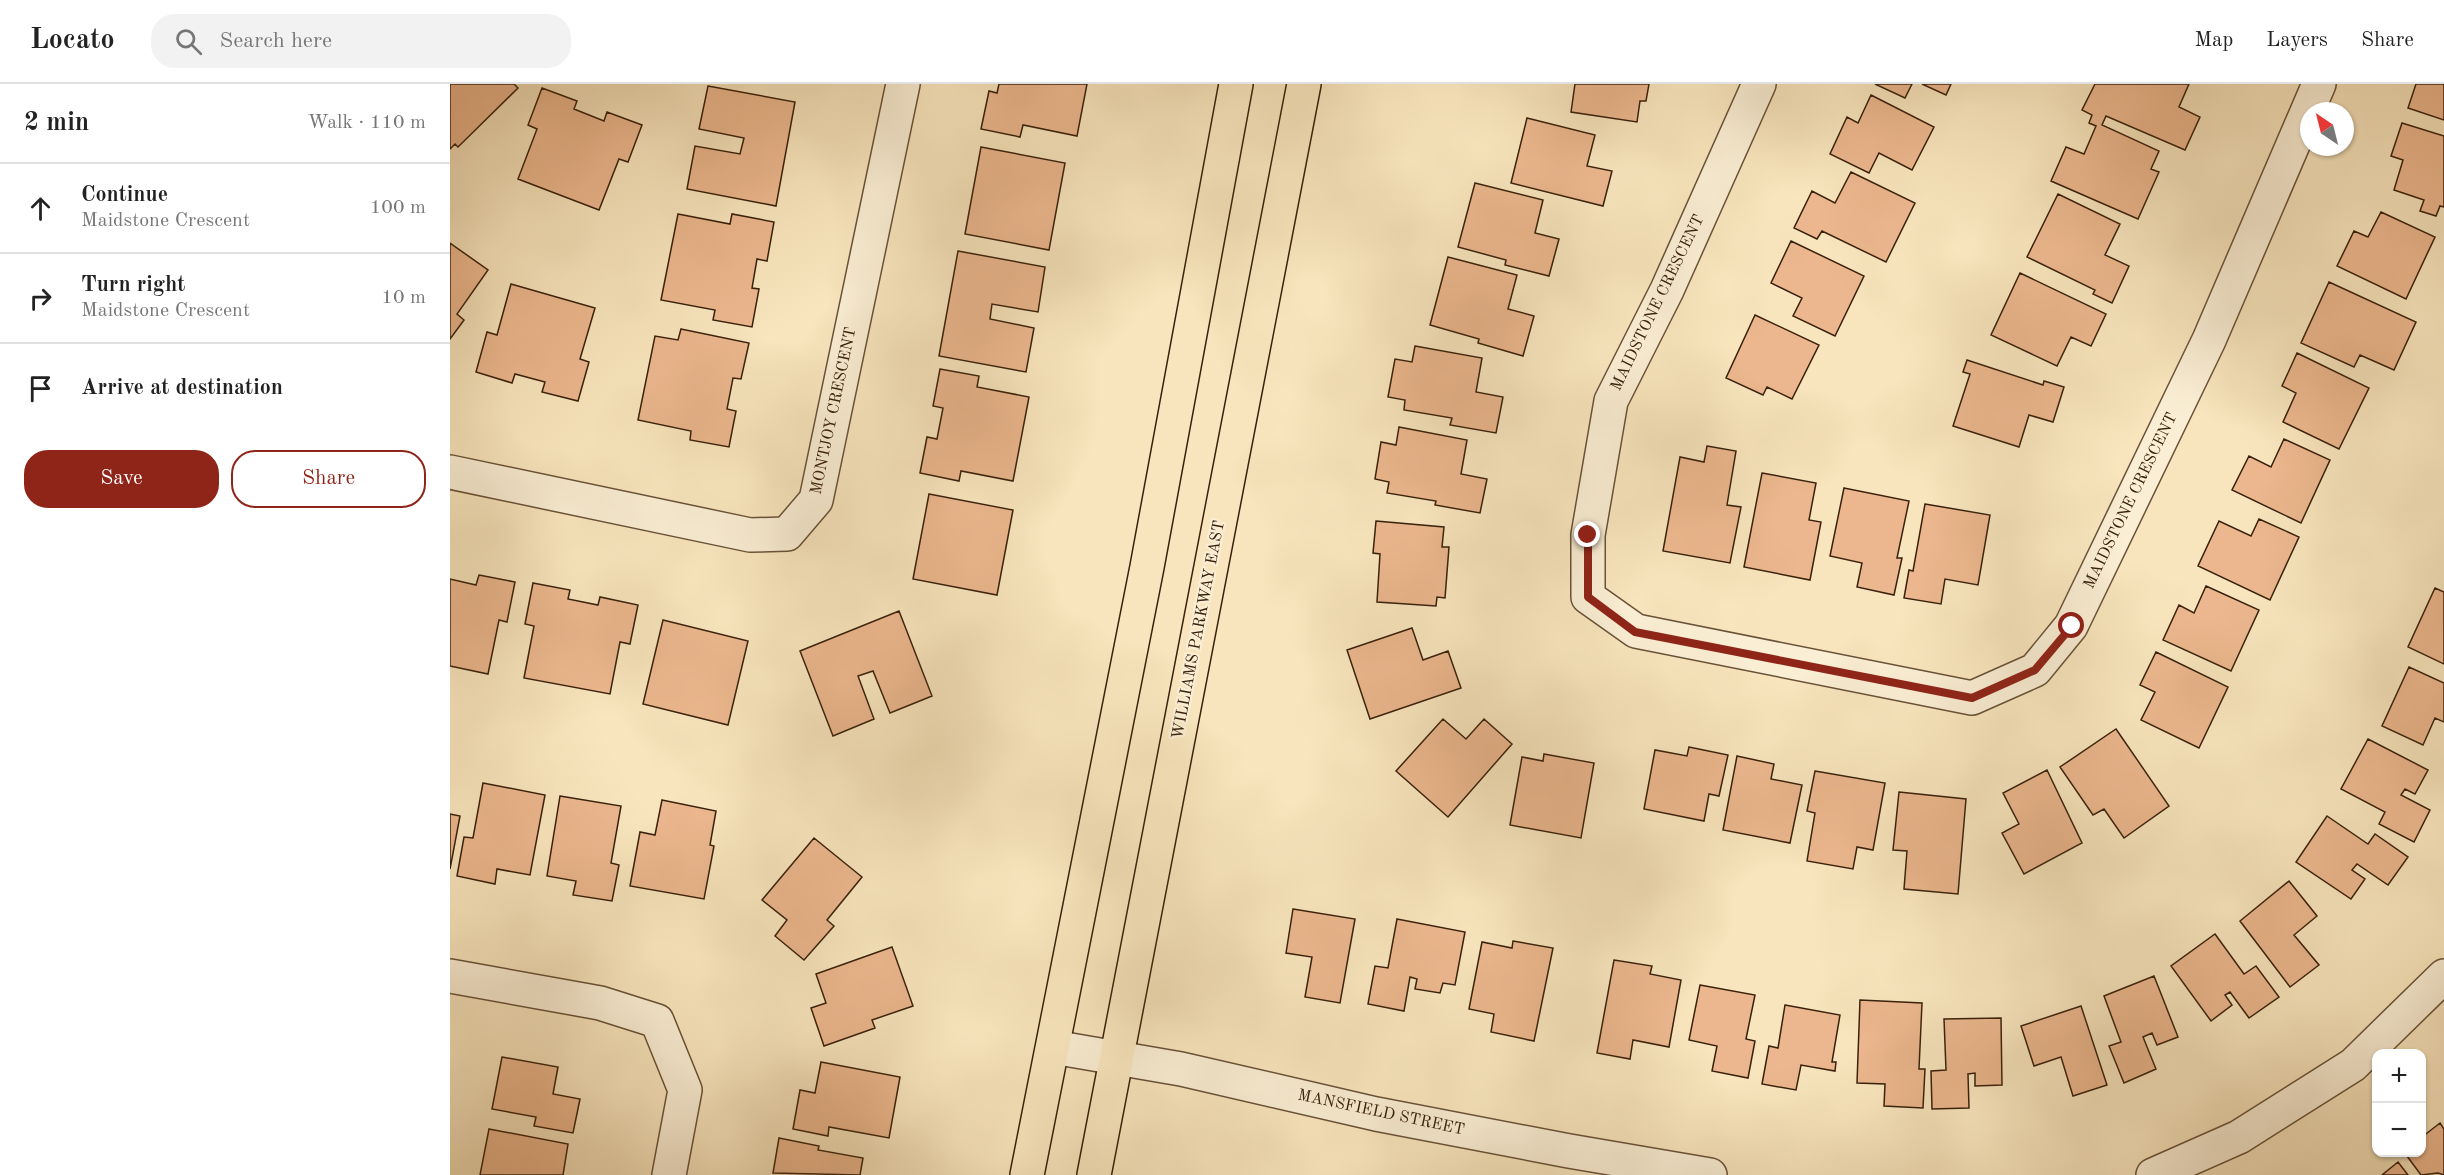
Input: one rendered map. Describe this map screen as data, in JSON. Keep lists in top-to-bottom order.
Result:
{
  "streets": {
    "main road": ["WILLIAMS PARKWAY EAST"],
    "street": ["MAIDSTONE CRESCENT", "MONTJOY CRESCENT", "MANSFIELD STREET"]
  },
  "crossings": [
    ["WILLIAMS PARKWAY EAST", "MANSFIELD STREET"]
  ],
  "north": "top left",
  "page": {
    "header": "Locato",
    "search": "Search here",
    "nav": ["Map", "Layers", "Share"],
    "heading": ["2 min", "Walk · 110 m"],
    "list": [
      ["Continue", "Maidstone Crescent", "100 m"],
      ["Turn right", "Maidstone Crescent", "10 m"],
      "Arrive at destination"
    ],
    "buttons": ["Save", "Share"],
    "map_buttons": ["+", "−"]
  }
}
